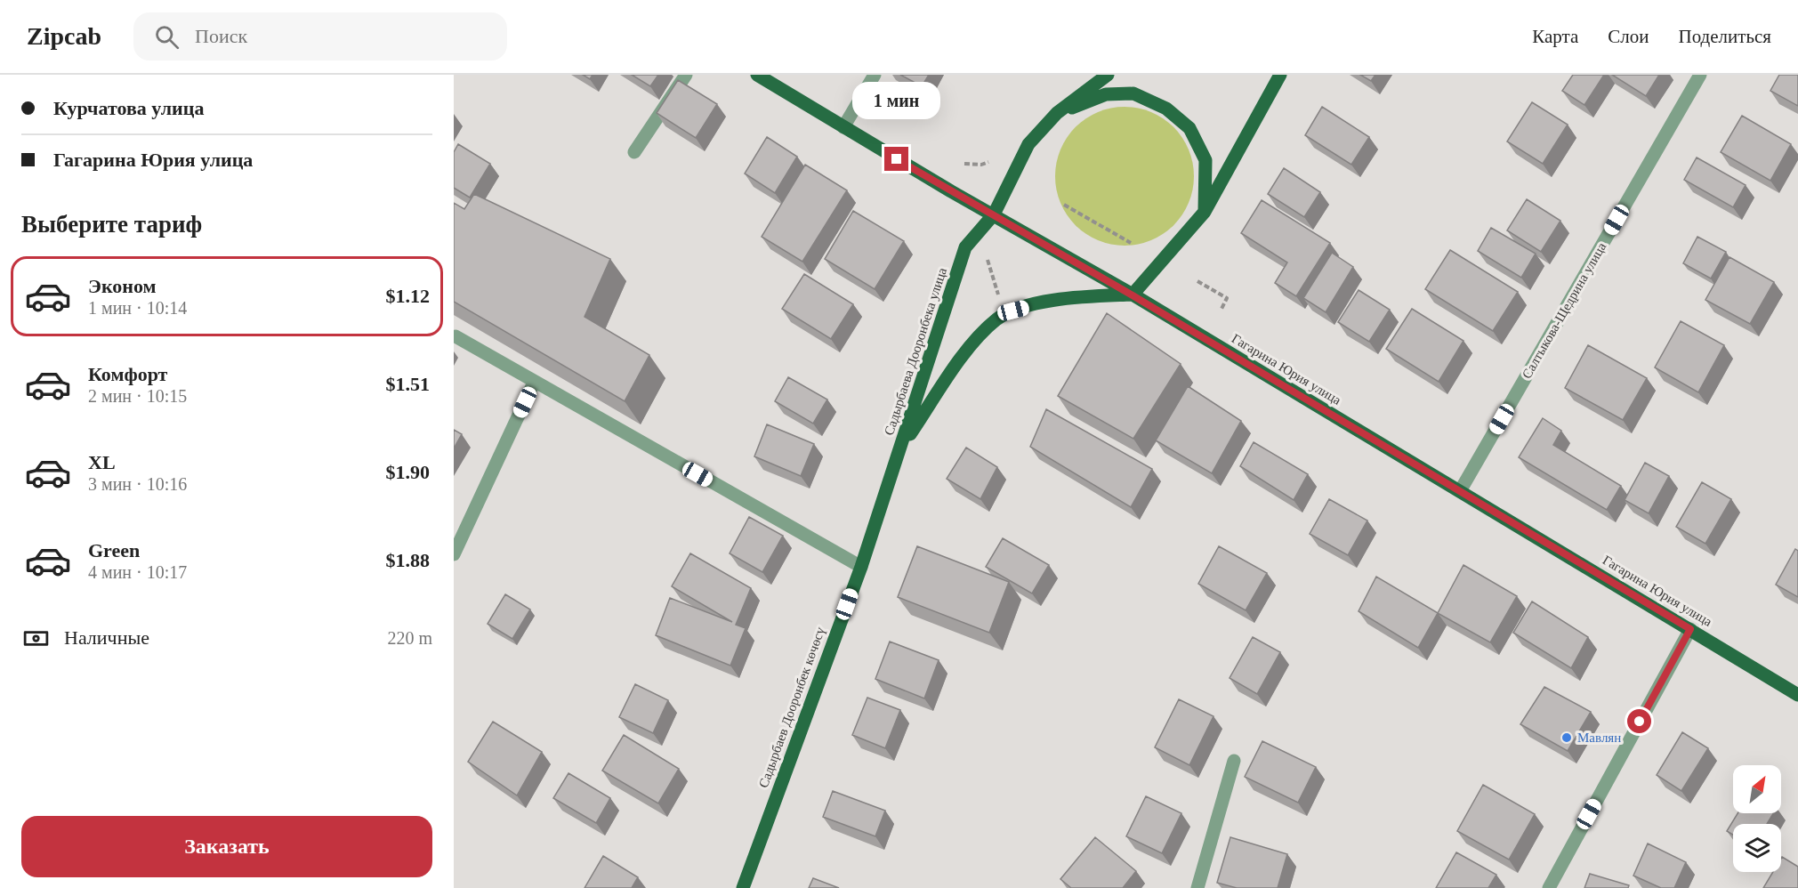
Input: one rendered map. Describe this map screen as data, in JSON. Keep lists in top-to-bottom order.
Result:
{
  "streets": {
    "main road": ["Садырбаева Дооронбека улица", "Гагарина Юрия улица", "Садырбаев Дооронбек көчөсү"],
    "street": ["Салтыкова-Щедрина улица"]
  },
  "crossings": [
    ["Салтыкова-Щедрина улица", "Гагарина Юрия улица"],
    ["Садырбаева Дооронбека улица", "Гагарина Юрия улица"],
    ["Садырбаева Дооронбека улица", "Садырбаев Дооронбек көчөсү"]
  ],
  "places": ["Мавлян"],
  "north": "top right",
  "page": {
    "header": "Zipcab",
    "search": "Поиск",
    "nav": ["Карта", "Слои", "Поделиться"],
    "banner": ["Курчатова улица", "Гагарина Юрия улица"],
    "bubble": "1 мин",
    "heading": "Выберите тариф",
    "list": [
      {
        "name": "Эконом",
        "note": "1 мин · 10:14",
        "value": "$1.12"
      },
      {
        "name": "Комфорт",
        "note": "2 мин · 10:15",
        "value": "$1.51"
      },
      {
        "name": "XL",
        "note": "3 мин · 10:16",
        "value": "$1.90"
      },
      {
        "name": "Green",
        "note": "4 мин · 10:17",
        "value": "$1.88"
      }
    ],
    "pay": ["Наличные", "220 m"],
    "buttons": "Заказать"
  }
}
